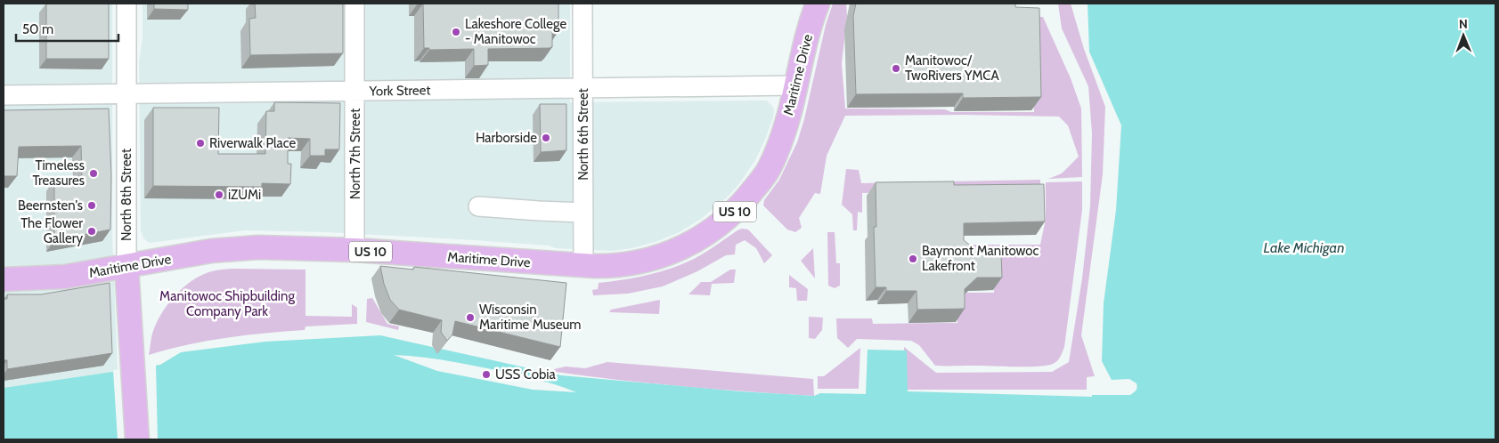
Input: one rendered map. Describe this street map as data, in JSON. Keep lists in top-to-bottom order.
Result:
{
  "streets": {
    "main road": ["Maritime Drive", "North 8th Street", "US 10"],
    "street": ["York Street", "North 6th Street", "North 7th Street"]
  },
  "crossings": [
    ["Maritime Drive", "York Street"],
    ["Maritime Drive", "North 6th Street"],
    ["Maritime Drive", "North 7th Street"],
    ["Maritime Drive", "North 8th Street"],
    ["York Street", "North 6th Street"],
    ["York Street", "North 7th Street"],
    ["York Street", "North 8th Street"]
  ],
  "water": ["Lake Michigan"],
  "parks": ["Manitowoc Shipbuilding Company Park"],
  "places": [
    "Lakeshore College - Manitowoc",
    "Manitowoc/ TwoRivers YMCA",
    "Harborside",
    "Riverwalk Place",
    "Timeless Treasures",
    "iZUMi",
    "Beernsten's",
    "The Flower Gallery",
    "Baymont Manitowoc Lakefront",
    "Wisconsin Maritime Museum",
    "USS Cobia"
  ],
  "scale_bar": "50 m",
  "north": "top"
}
